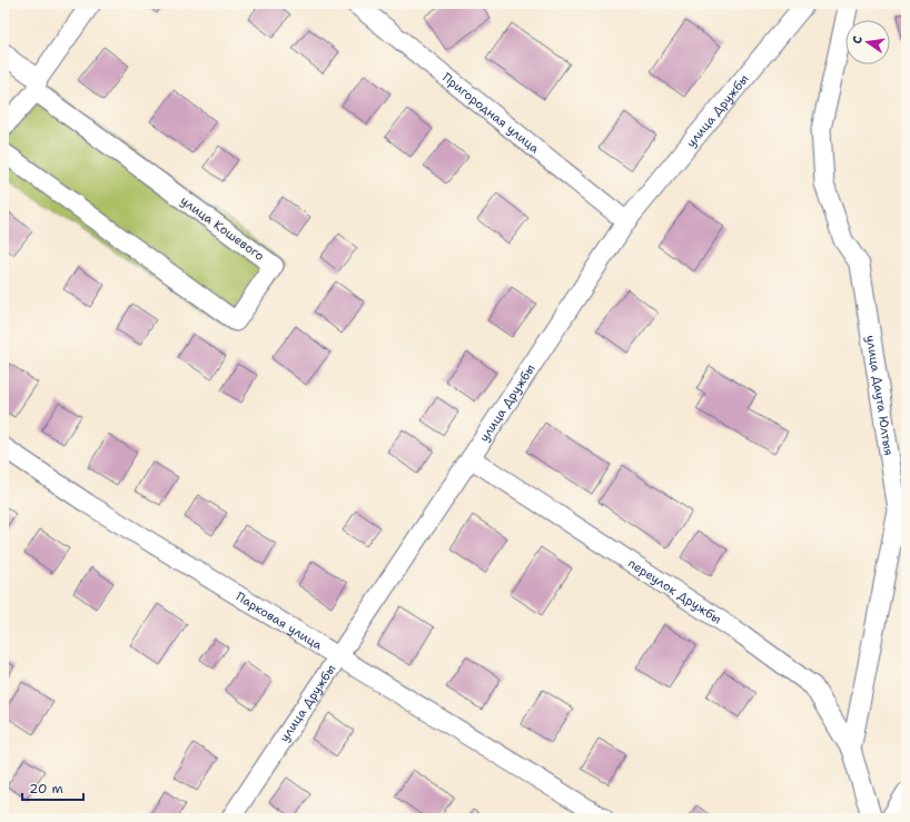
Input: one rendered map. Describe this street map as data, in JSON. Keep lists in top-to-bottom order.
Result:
{
  "streets": {
    "street": [
      "улица Дружбы",
      "Пригородная улица",
      "улица Кошевого",
      "улица Даута Юлтыя",
      "переулок Дружбы",
      "Парковая улица"
    ]
  },
  "crossings": [
    ["улица Дружбы", "Пригородная улица"],
    ["улица Дружбы", "переулок Дружбы"],
    ["улица Дружбы", "Парковая улица"],
    ["улица Даута Юлтыя", "переулок Дружбы"]
  ],
  "scale_bar": "20 m",
  "north": "left"
}
